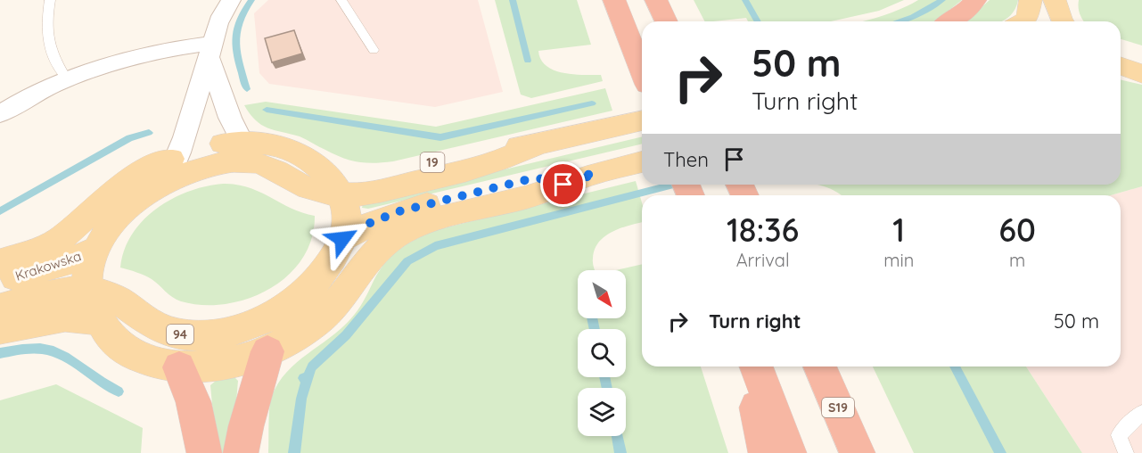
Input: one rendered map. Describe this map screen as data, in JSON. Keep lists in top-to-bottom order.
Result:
{
  "streets": {
    "highway": ["S19"],
    "main road": ["19", "Krakowska", "94"]
  },
  "crossings": [
    ["19", "Krakowska"],
    ["Krakowska", "94"]
  ],
  "north": "bottom right",
  "page": {
    "turn": ["50 m", "Turn right"],
    "then": "Then",
    "eta": [
      "18:36",
      "Arrival",
      "1",
      "min",
      "60",
      "m"
    ],
    "list": [
      {
        "name": "Turn right",
        "value": "50 m"
      }
    ]
  }
}
